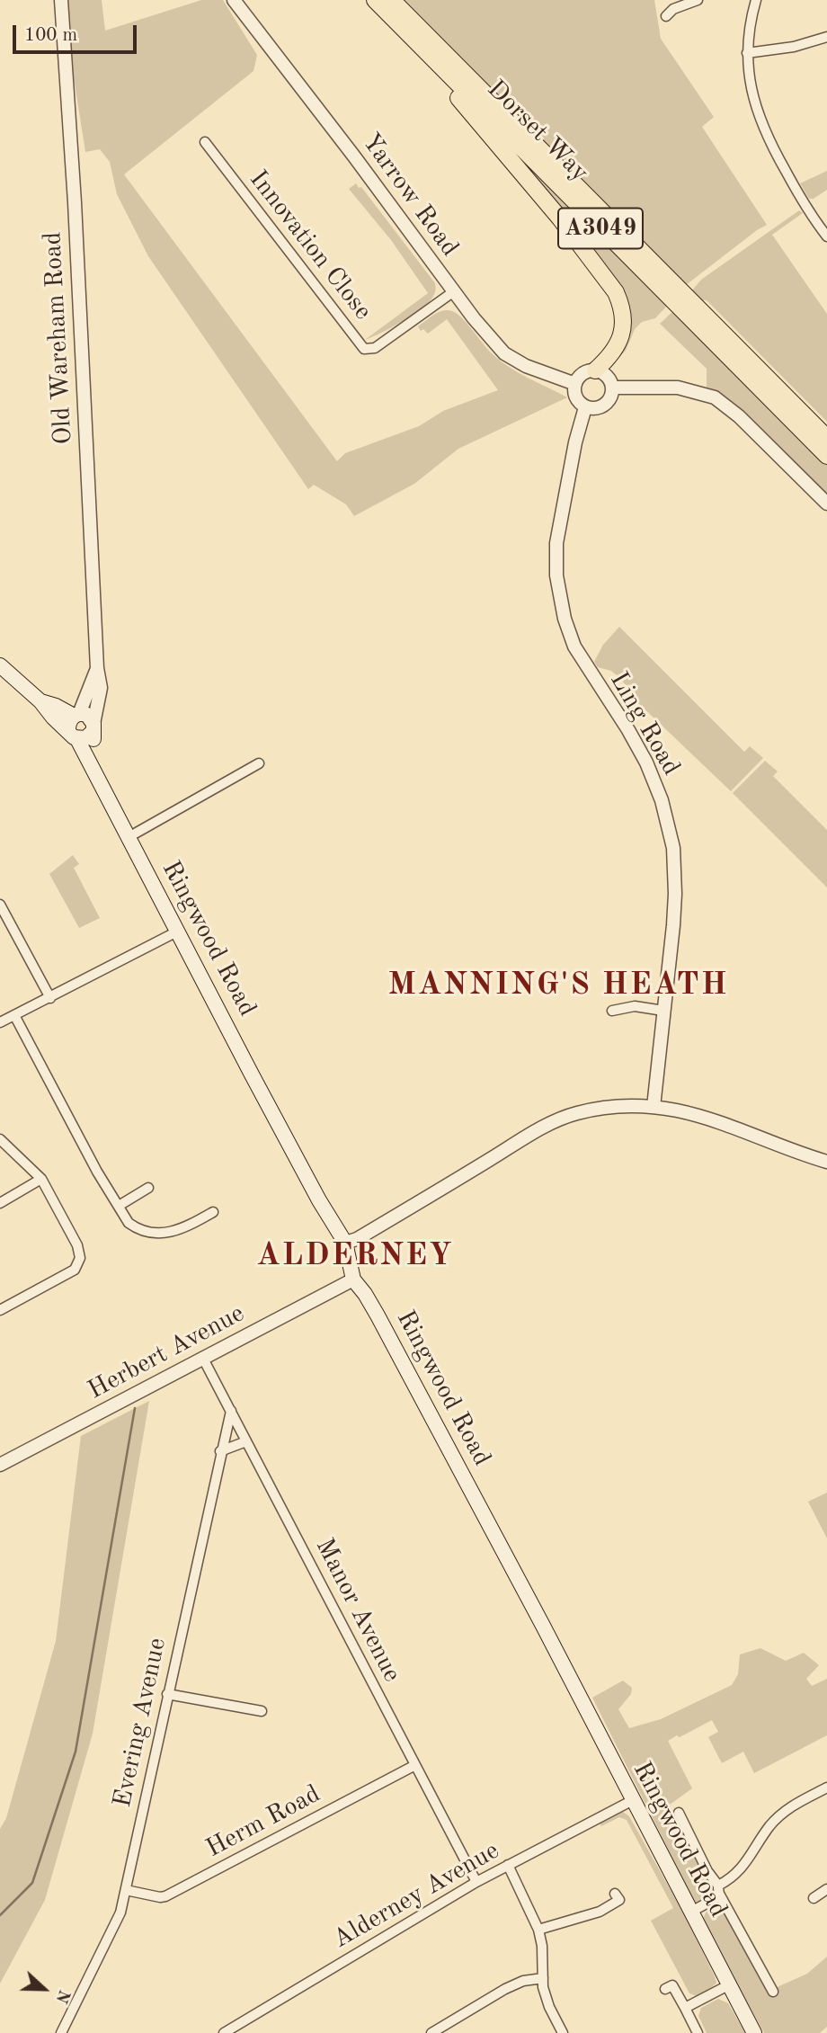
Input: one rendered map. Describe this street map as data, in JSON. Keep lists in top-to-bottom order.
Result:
{
  "streets": {
    "highway": ["Dorset Way", "A3049"],
    "main road": ["Ringwood Road"],
    "street": [
      "Yarrow Road",
      "Innovation Close",
      "Old Wareham Road",
      "Ling Road",
      "Herbert Avenue",
      "Manor Avenue",
      "Evering Avenue",
      "Herm Road",
      "Alderney Avenue"
    ]
  },
  "crossings": [
    ["Yarrow Road", "Innovation Close"],
    ["Yarrow Road", "Ling Road"],
    ["Old Wareham Road", "Ringwood Road"],
    ["Ringwood Road", "Herbert Avenue"],
    ["Ringwood Road", "Alderney Avenue"],
    ["Herbert Avenue", "Manor Avenue"],
    ["Manor Avenue", "Evering Avenue"],
    ["Manor Avenue", "Herm Road"],
    ["Manor Avenue", "Alderney Avenue"],
    ["Evering Avenue", "Herm Road"]
  ],
  "districts": ["MANNING'S HEATH", "ALDERNEY"],
  "scale_bar": "100 m",
  "north": "right"
}
